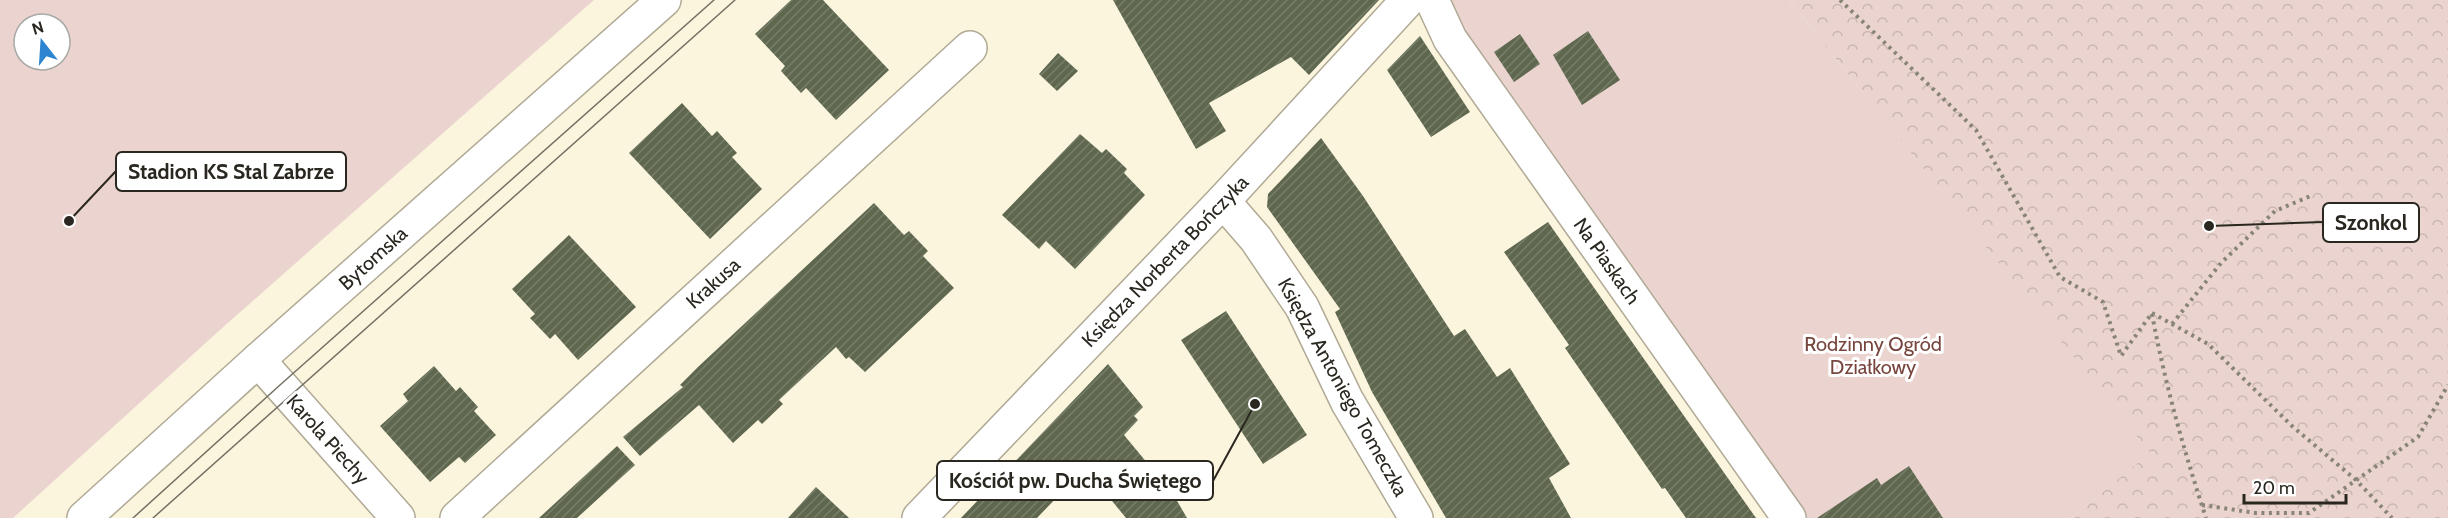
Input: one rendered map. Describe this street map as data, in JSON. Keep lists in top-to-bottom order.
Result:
{
  "streets": {
    "street": [
      "Bytomska",
      "Księdza Norberta Bończyka",
      "Na Piaskach",
      "Krakusa",
      "Księdza Antoniego Tomeczka",
      "Karola Piechy"
    ]
  },
  "crossings": [
    ["Bytomska", "Karola Piechy"],
    ["Księdza Norberta Bończyka", "Księdza Antoniego Tomeczka"]
  ],
  "parks": ["Rodzinny Ogród Działkowy"],
  "places": ["Stadion KS Stal Zabrze", "Szonkol", "Kościół pw. Ducha Świętego"],
  "scale_bar": "20 m",
  "north": "top"
}
